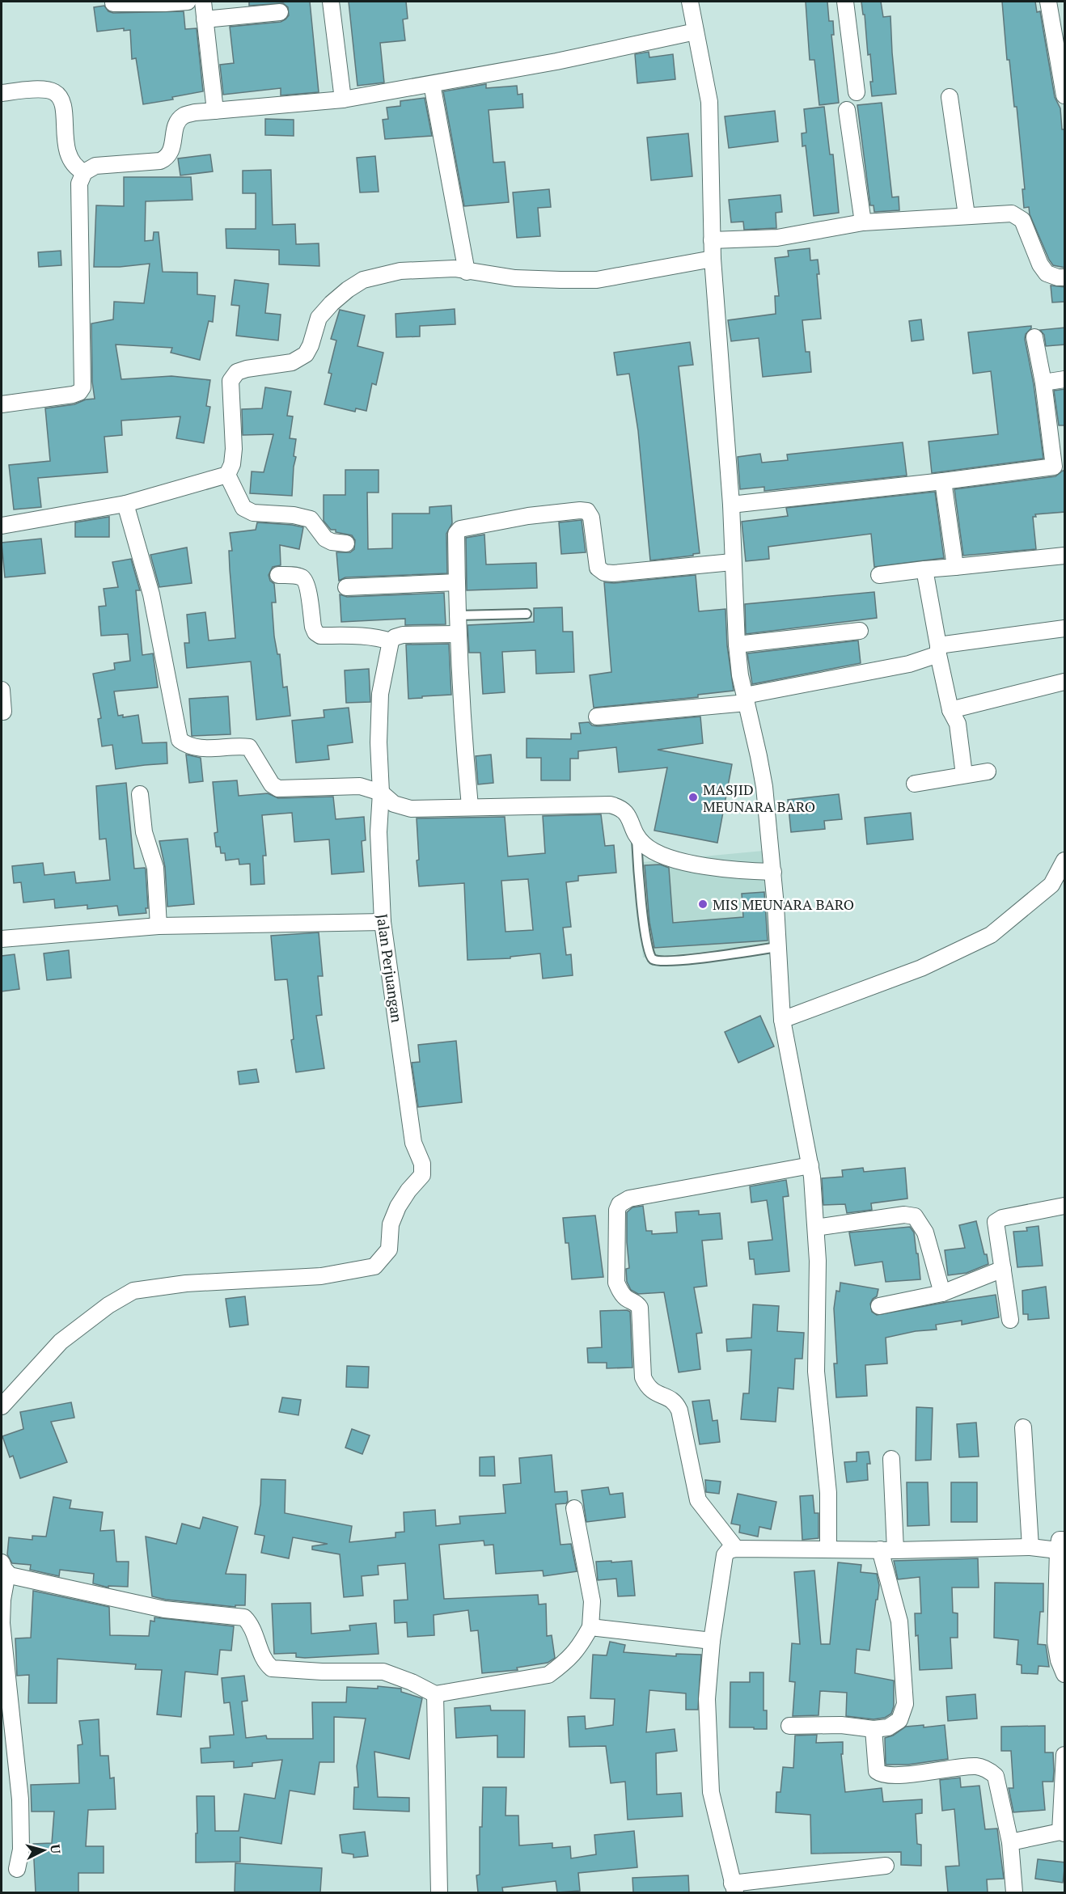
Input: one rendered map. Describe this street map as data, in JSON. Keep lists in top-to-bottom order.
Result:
{
  "streets": {
    "street": ["Jalan Perjuangan"]
  },
  "places": ["MASJID MEUNARA BARO", "MIS MEUNARA BARO"],
  "north": "right"
}
